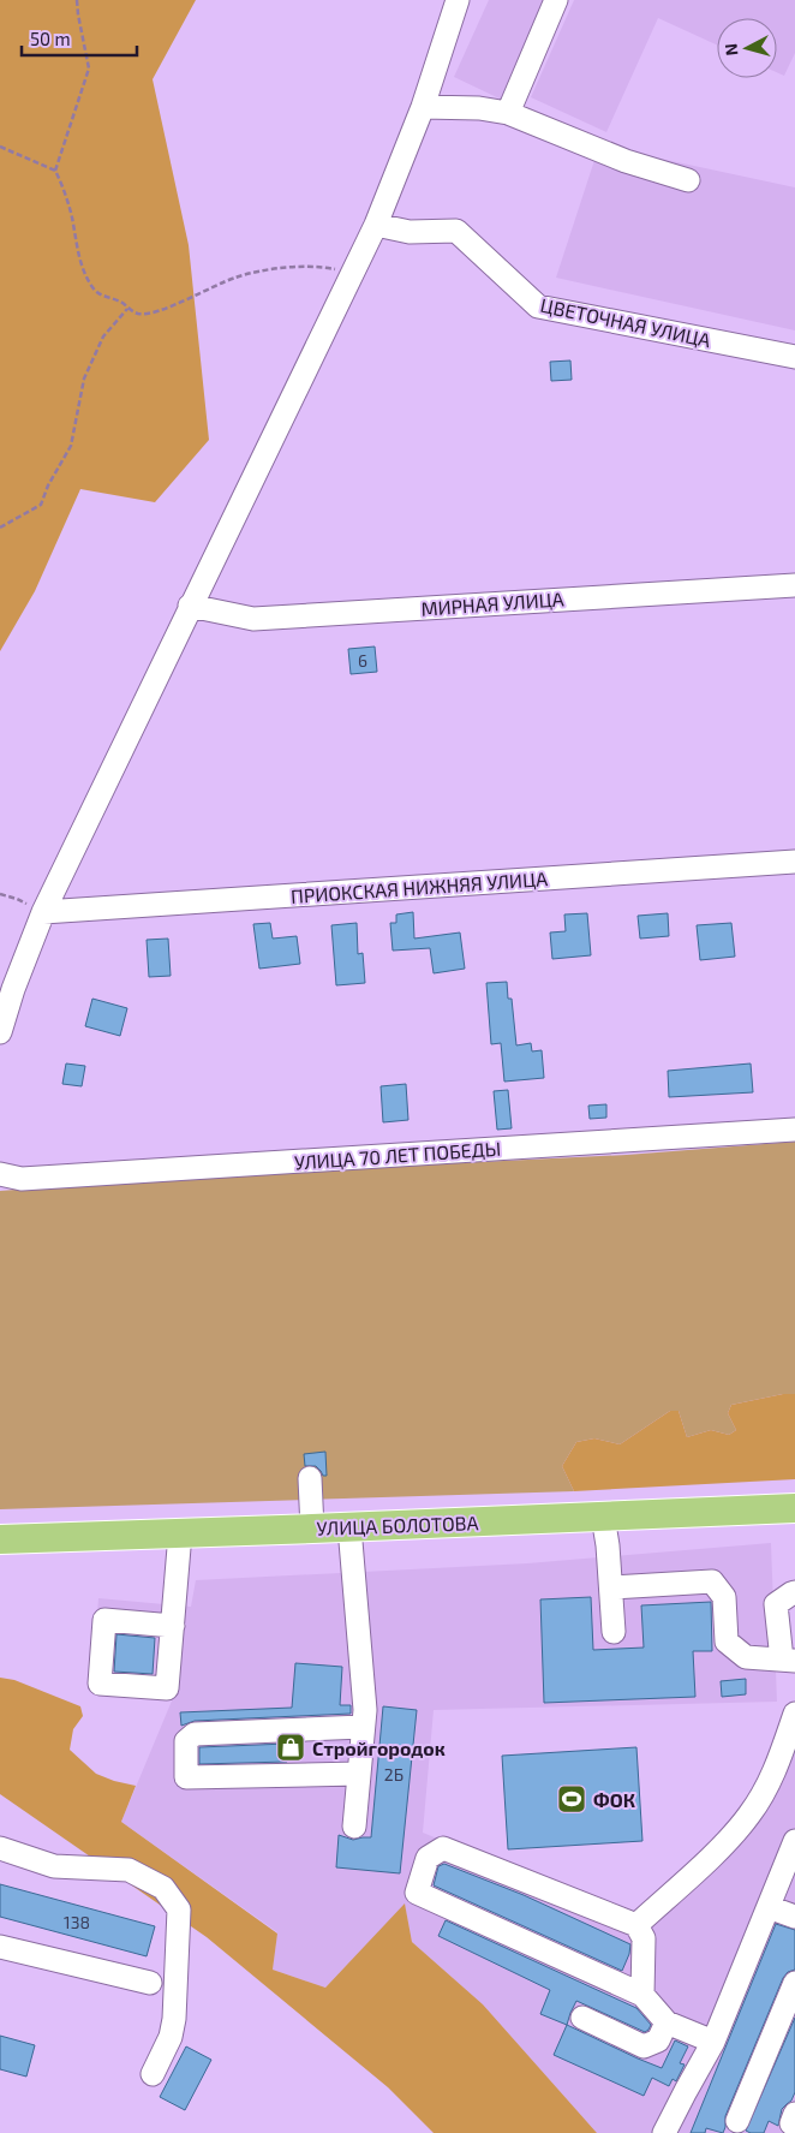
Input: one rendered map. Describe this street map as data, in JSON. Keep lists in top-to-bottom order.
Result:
{
  "streets": {
    "main road": ["УЛИЦА БОЛОТОВА"],
    "street": [
      "ЦВЕТОЧНАЯ УЛИЦА",
      "МИРНАЯ УЛИЦА",
      "ПРИОКСКАЯ НИЖНЯЯ УЛИЦА",
      "УЛИЦА 70 ЛЕТ ПОБЕДЫ"
    ]
  },
  "places": {
    "shop": ["Стройгородок"],
    "sports": ["ФОК"]
  },
  "house_numbers": ["6", "2Б", "138"],
  "scale_bar": "50 m",
  "north": "left"
}
